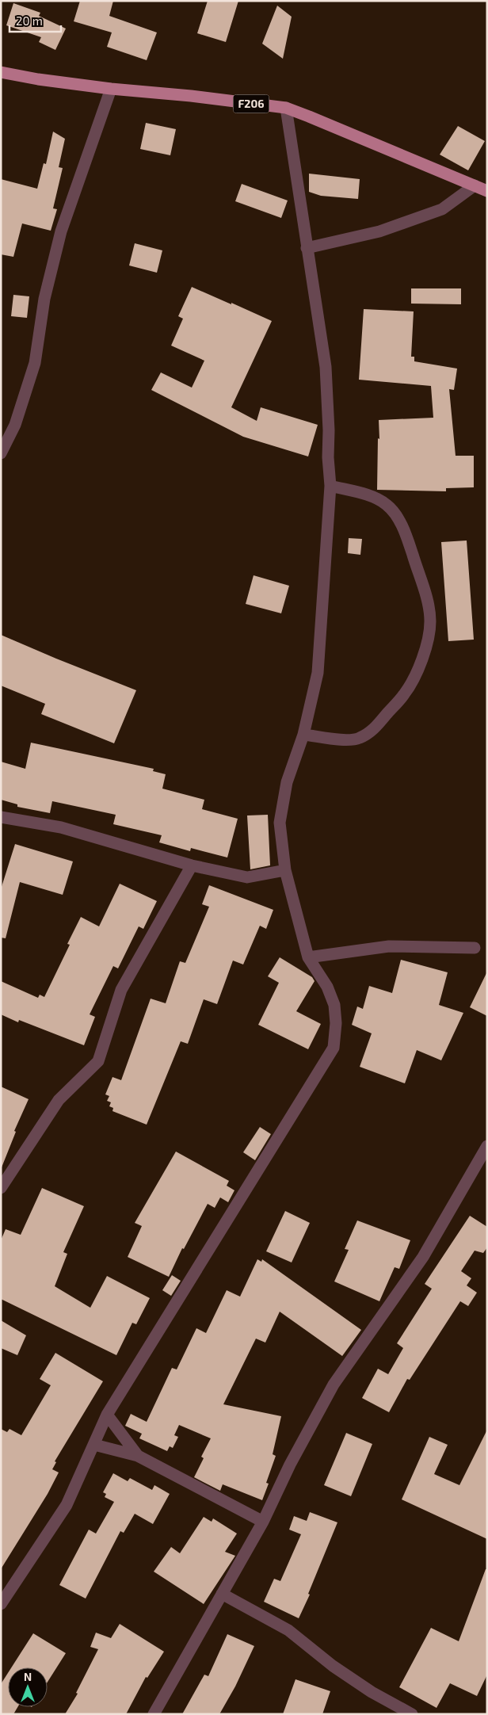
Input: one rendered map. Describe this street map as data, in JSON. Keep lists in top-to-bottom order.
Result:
{
  "streets": {
    "main road": ["F206"]
  },
  "scale_bar": "20 m",
  "north": "top"
}
